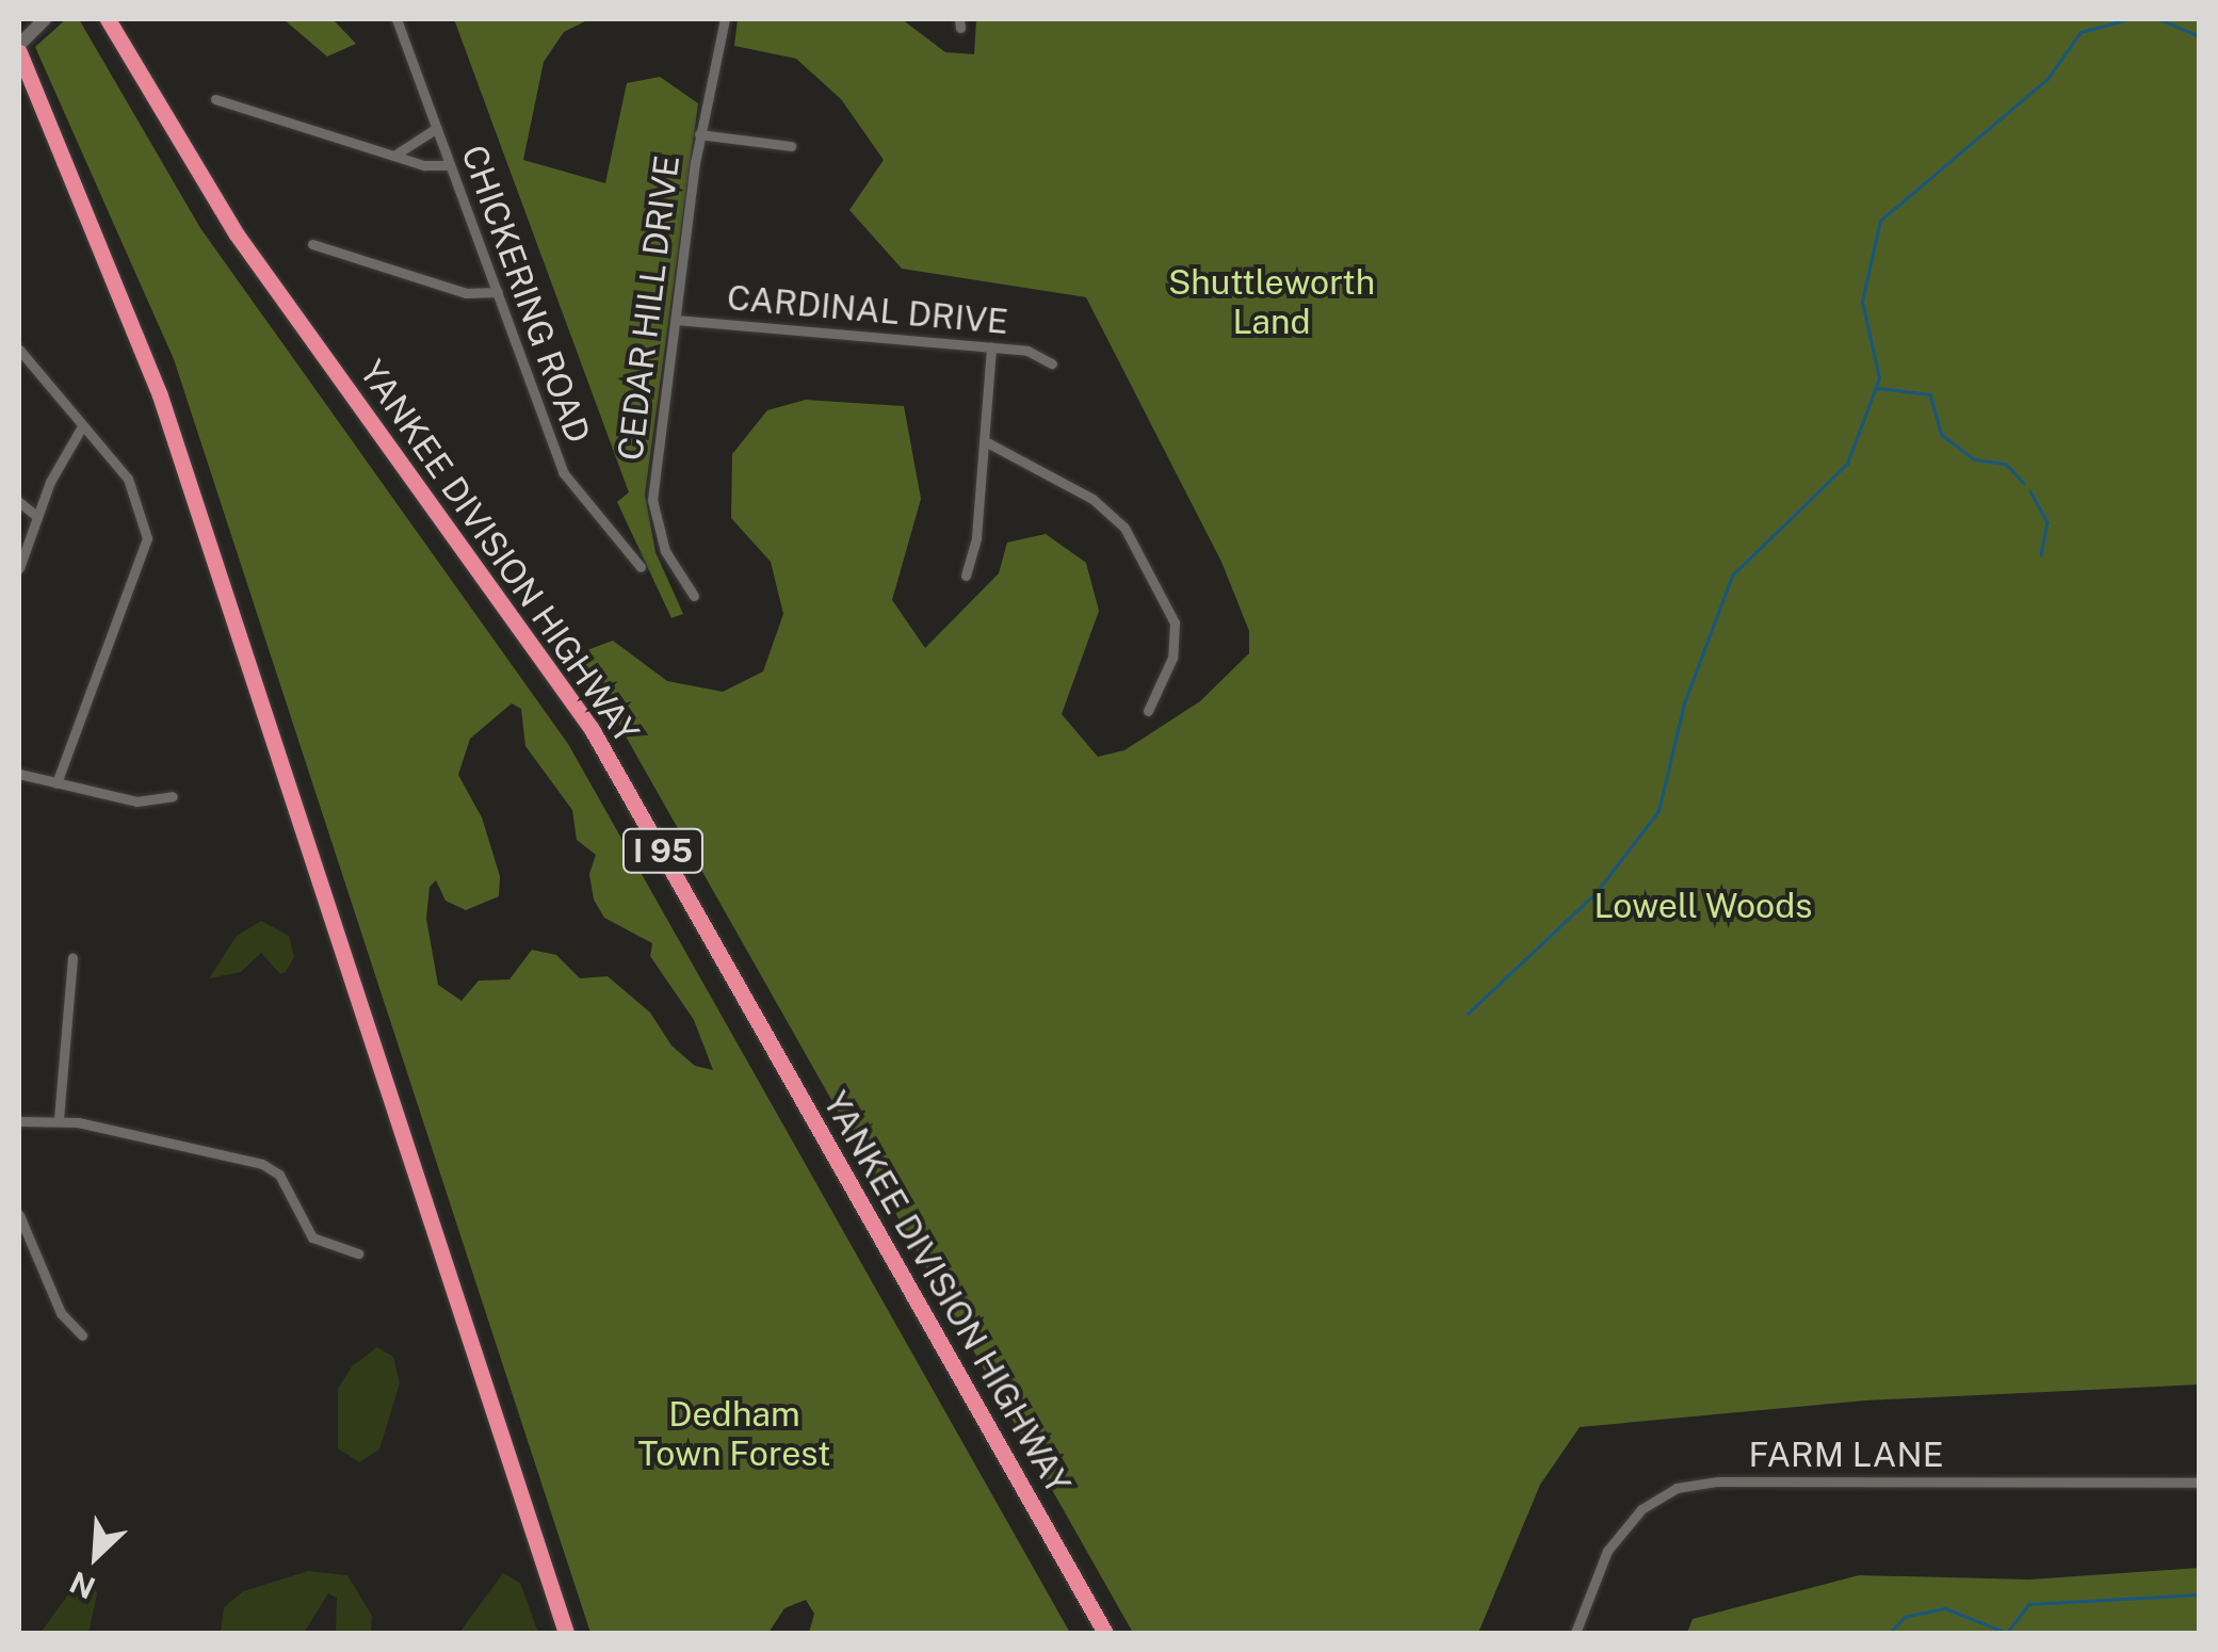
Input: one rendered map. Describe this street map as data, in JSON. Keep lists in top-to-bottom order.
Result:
{
  "streets": {
    "highway": ["YANKEE DIVISION HIGHWAY", "I 95"],
    "street": [
      "CHICKERING ROAD",
      "CEDAR HILL DRIVE",
      "CARDINAL DRIVE",
      "FARM LANE"
    ]
  },
  "crossings": [
    ["CEDAR HILL DRIVE", "CARDINAL DRIVE"]
  ],
  "parks": ["Shuttleworth Land", "Lowell Woods", "Dedham Town Forest"],
  "north": "bottom left"
}
